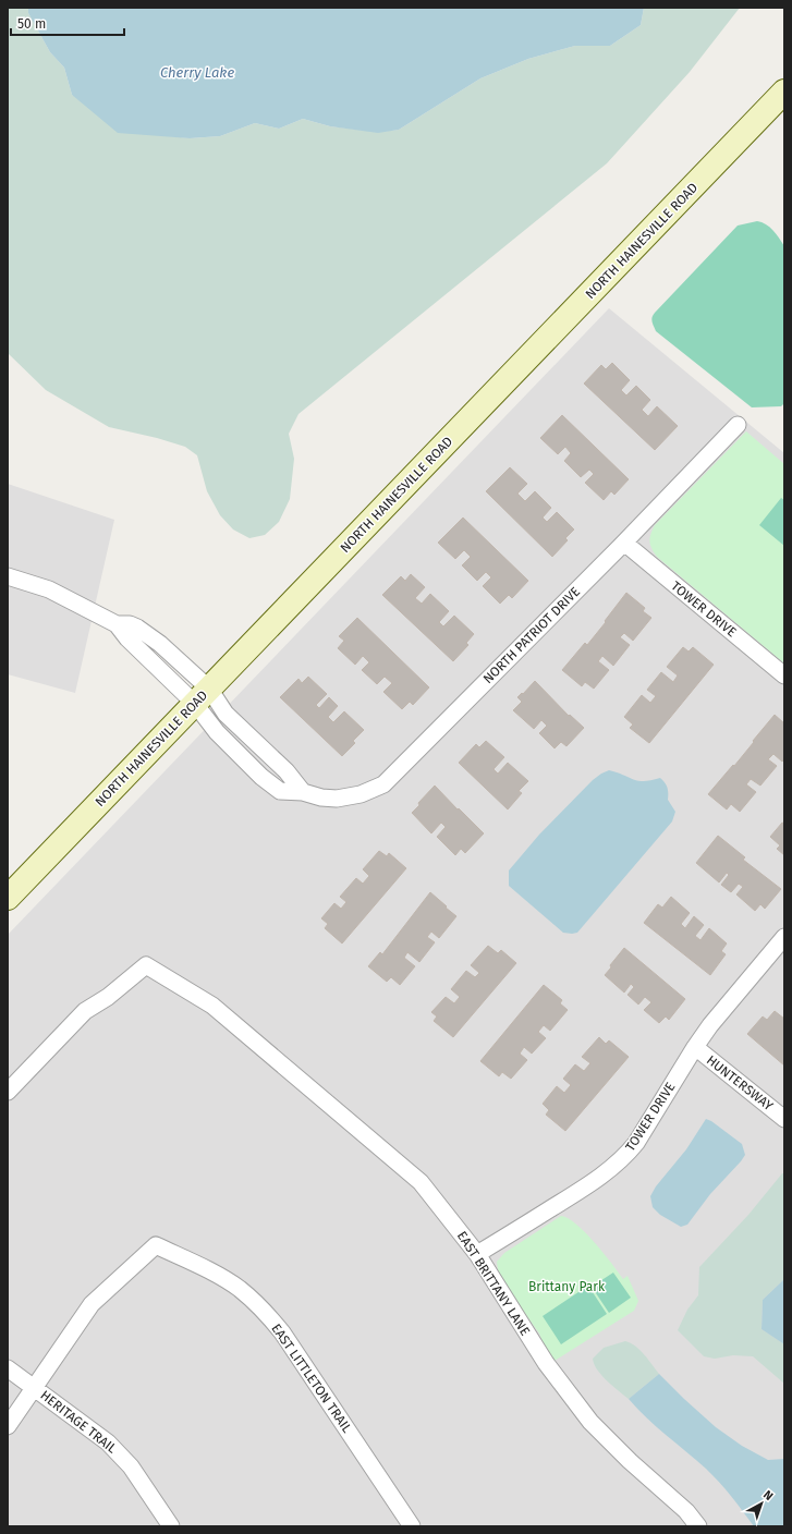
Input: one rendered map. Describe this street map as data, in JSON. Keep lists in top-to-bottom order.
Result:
{
  "streets": {
    "main road": ["NORTH HAINESVILLE ROAD"],
    "street": [
      "TOWER DRIVE",
      "NORTH PATRIOT DRIVE",
      "HUNTERSWAY",
      "EAST BRITTANY LANE",
      "EAST LITTLETON TRAIL",
      "HERITAGE TRAIL"
    ]
  },
  "crossings": [
    ["NORTH HAINESVILLE ROAD", "NORTH PATRIOT DRIVE"],
    ["TOWER DRIVE", "NORTH PATRIOT DRIVE"],
    ["TOWER DRIVE", "HUNTERSWAY"],
    ["TOWER DRIVE", "EAST BRITTANY LANE"],
    ["EAST LITTLETON TRAIL", "HERITAGE TRAIL"]
  ],
  "water": ["Cherry Lake"],
  "parks": ["Brittany Park"],
  "scale_bar": "50 m",
  "north": "top right"
}
